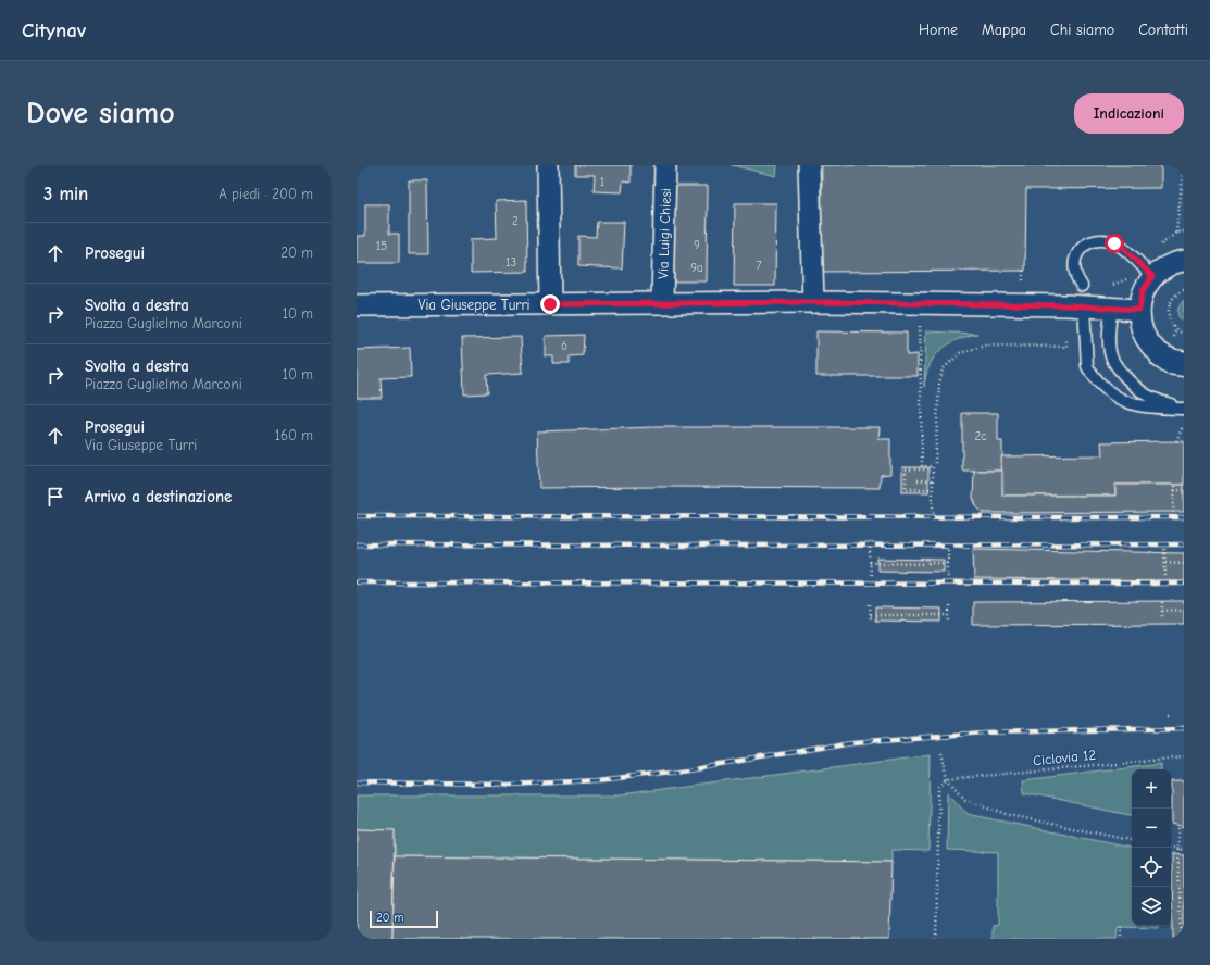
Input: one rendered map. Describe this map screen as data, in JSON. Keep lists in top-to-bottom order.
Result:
{
  "streets": {
    "street": ["Via Luigi Chiesi", "Via Giuseppe Turri"],
    "path": ["Ciclovia 12"]
  },
  "crossings": [
    ["Via Luigi Chiesi", "Via Giuseppe Turri"]
  ],
  "house_numbers": [
    "1",
    "2",
    "9",
    "15",
    "13",
    "7",
    "9a",
    "6",
    "2c"
  ],
  "scale_bar": "20 m",
  "page": {
    "header": "Citynav",
    "nav": [
      "Home",
      "Mappa",
      "Chi siamo",
      "Contatti"
    ],
    "buttons": "Indicazioni",
    "title": "Dove siamo",
    "heading": ["3 min", "A piedi · 200 m"],
    "list": [
      ["Prosegui", "20 m"],
      ["Svolta a destra", "Piazza Guglielmo Marconi", "10 m"],
      ["Svolta a destra", "Piazza Guglielmo Marconi", "10 m"],
      ["Prosegui", "Via Giuseppe Turri", "160 m"],
      "Arrivo a destinazione"
    ],
    "map_buttons": ["+", "−"],
    "scale": "20 m"
  }
}
